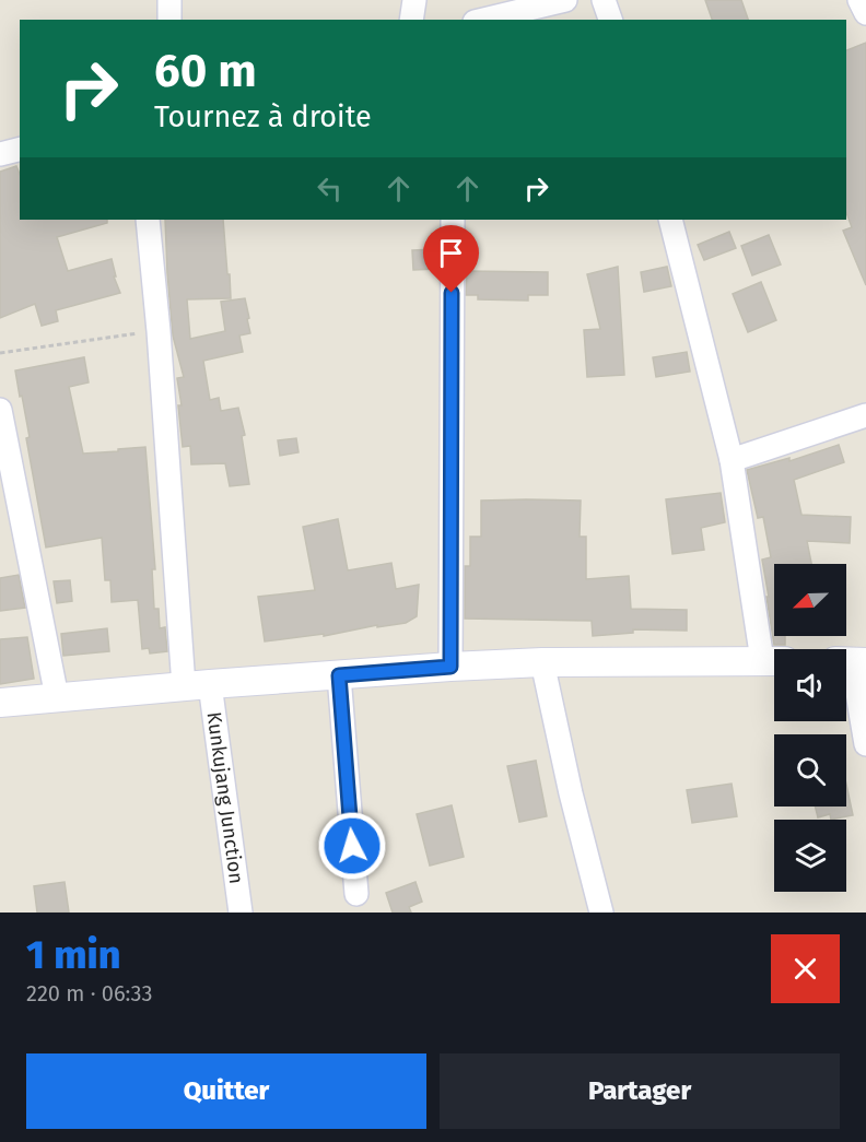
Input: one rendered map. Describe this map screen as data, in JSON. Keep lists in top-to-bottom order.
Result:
{
  "streets": {
    "street": ["Kunkujang Junction"]
  },
  "north": "bottom left",
  "page": {
    "turn": ["60 m", "Tournez à droite"],
    "heading": ["1 min", "220 m · 06:33"],
    "buttons": ["Quitter", "Partager"]
  }
}
